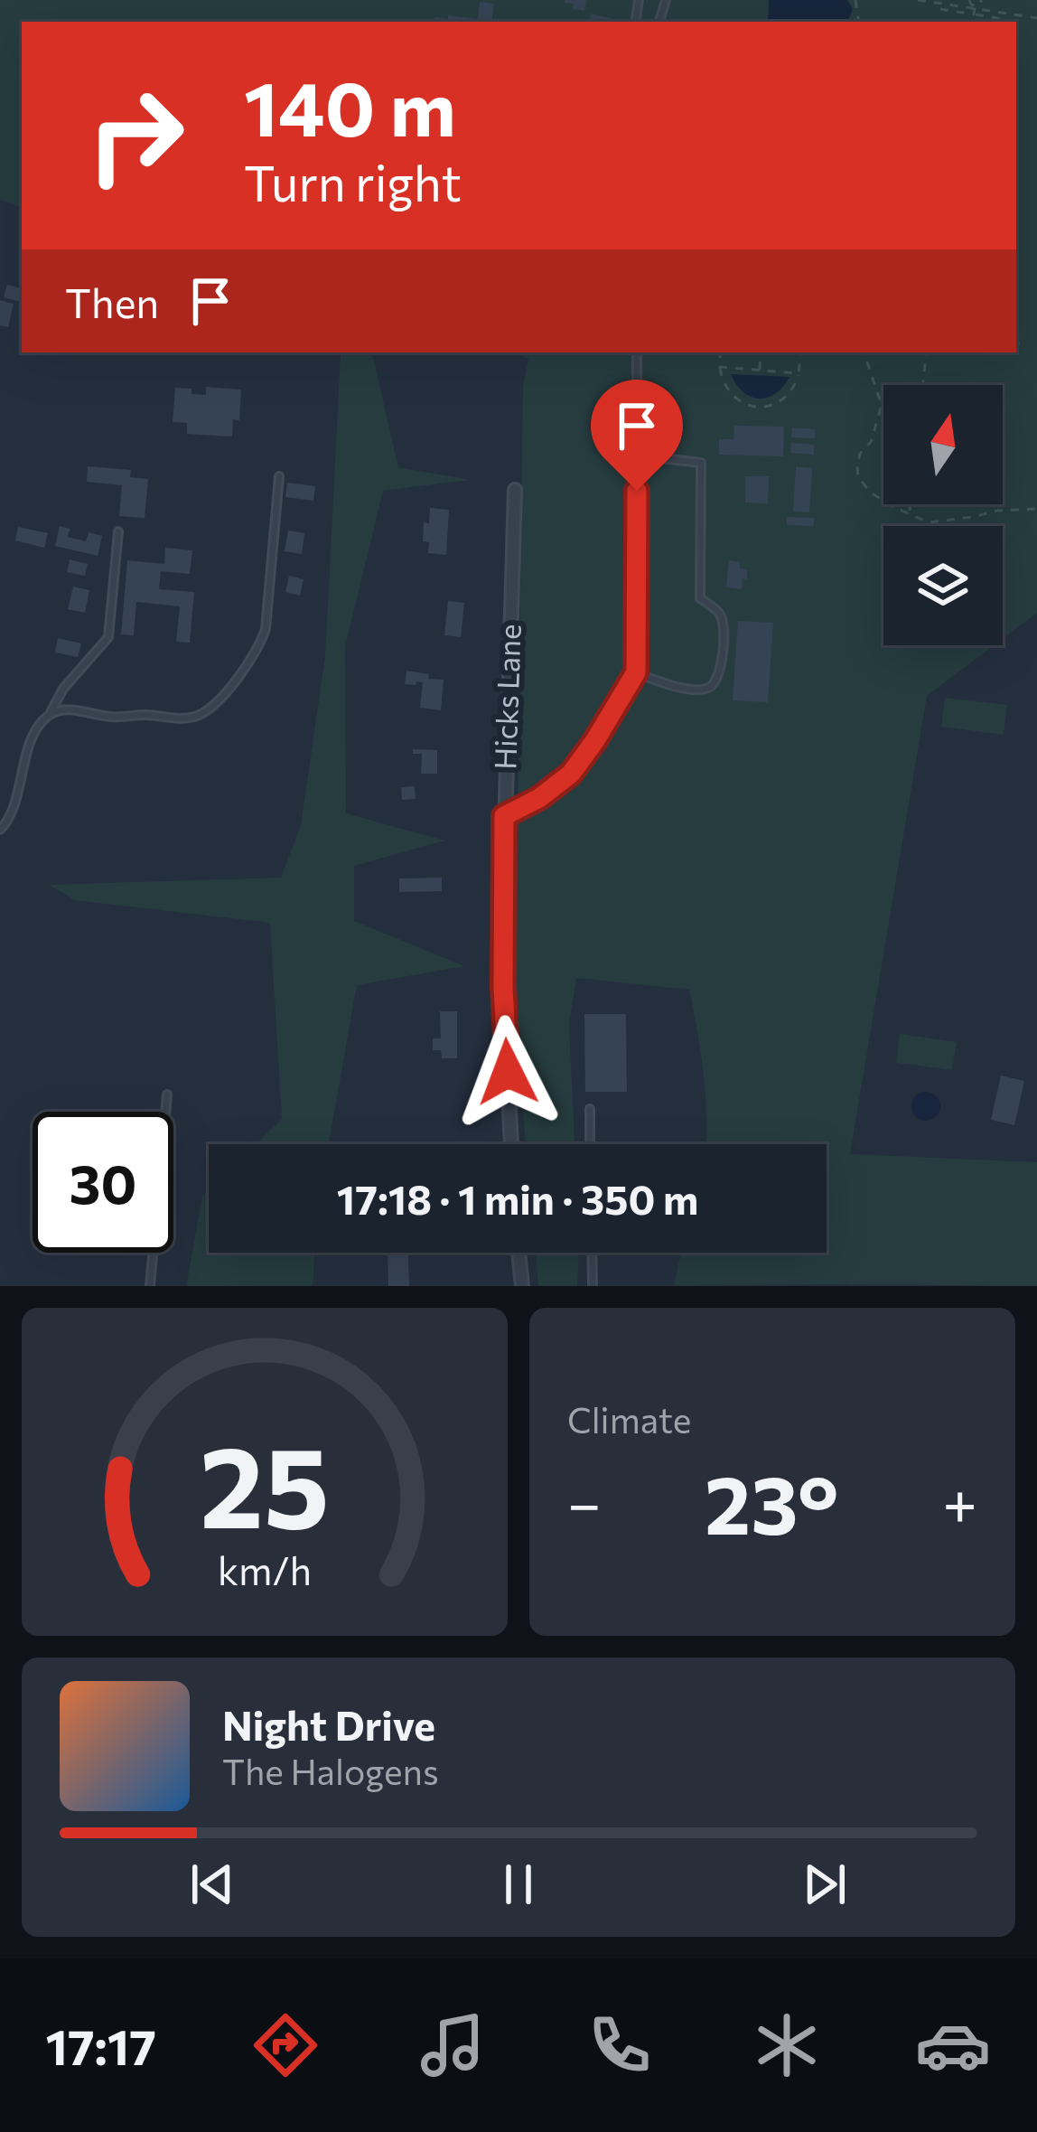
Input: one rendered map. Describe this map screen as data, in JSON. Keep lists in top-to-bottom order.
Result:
{
  "streets": {
    "street": ["Hicks Lane"]
  },
  "north": "top",
  "page": {
    "turn": ["140 m", "Turn right"],
    "then": "Then",
    "limit": "30",
    "trip": "17:18 · 1 min · 350 m",
    "tile": "Climate",
    "heat": ["−", "23°", "+"],
    "song": ["Night Drive", "The Halogens"],
    "tabs": "17:17",
    "gauge": ["25", "km/h"]
  }
}
